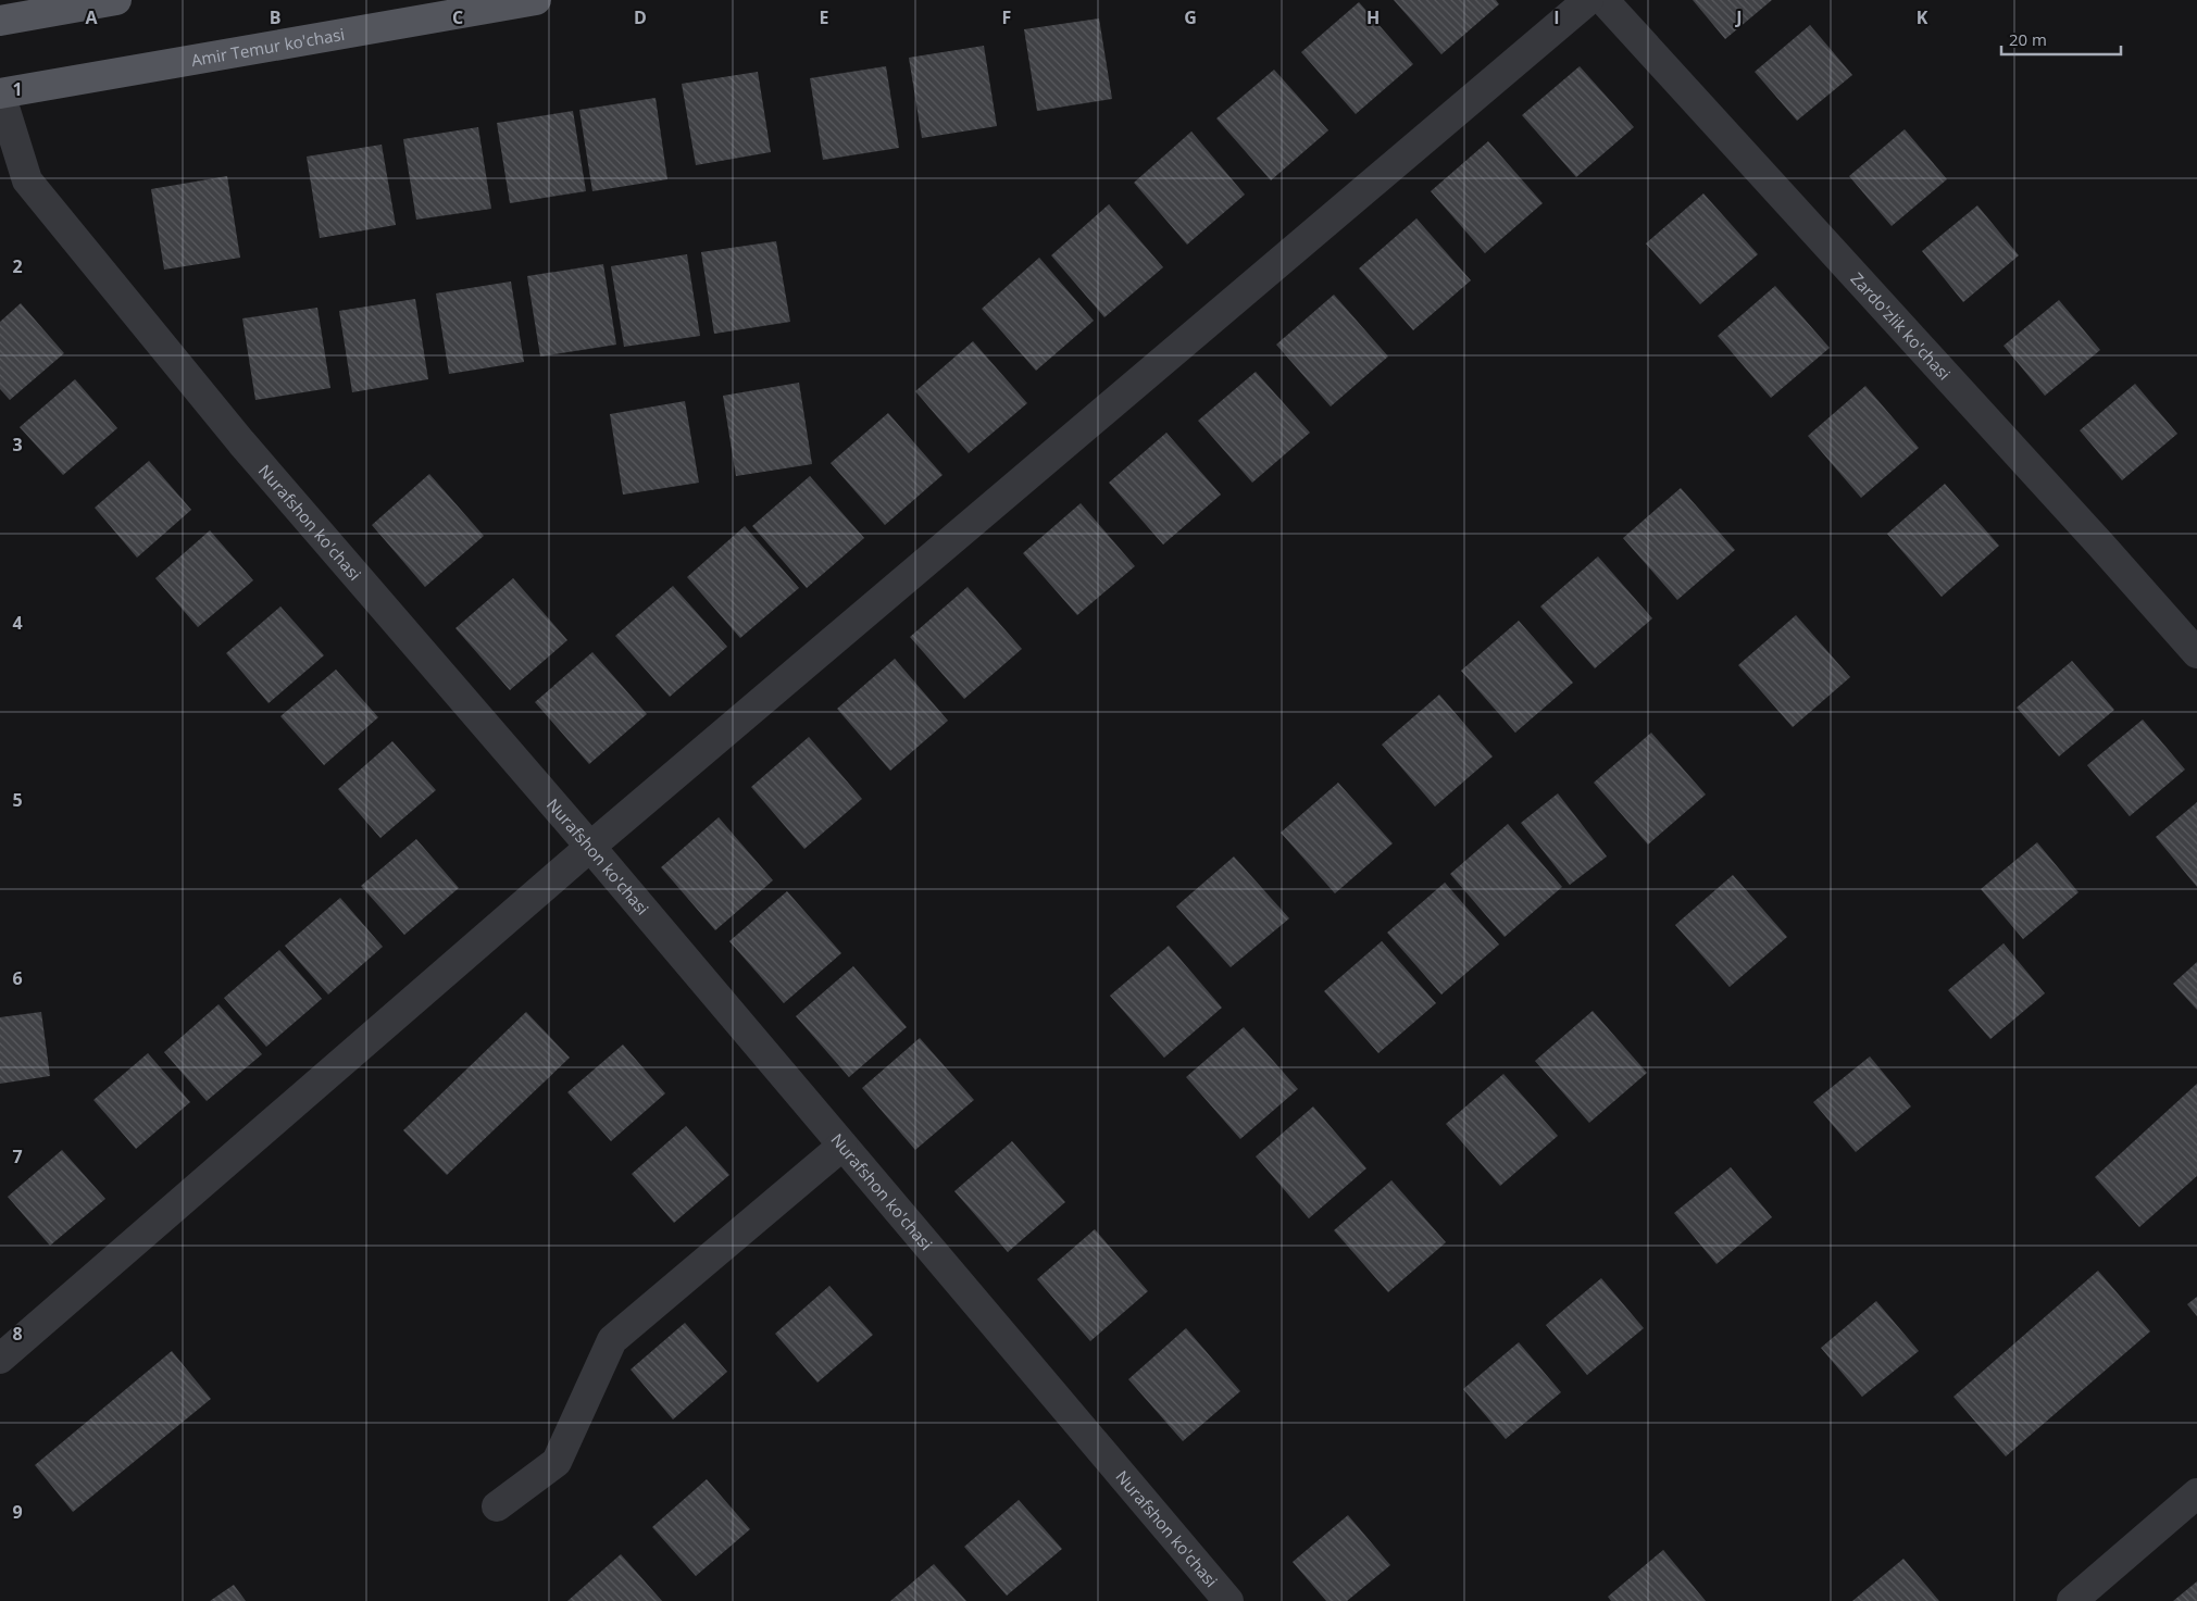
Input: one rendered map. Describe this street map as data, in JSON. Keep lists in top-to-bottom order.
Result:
{
  "streets": {
    "main road": ["Amir Temur ko'chasi"],
    "street": ["Zardo'zlik ko'chasi", "Nurafshon ko'chasi"]
  },
  "crossings": [
    ["Amir Temur ko'chasi", "Nurafshon ko'chasi"]
  ],
  "scale_bar": "20 m",
  "grid": {
    "columns": [
      "A",
      "B",
      "C",
      "D",
      "E",
      "F",
      "G",
      "H",
      "I",
      "J",
      "K"
    ],
    "rows": [
      "1",
      "2",
      "3",
      "4",
      "5",
      "6",
      "7",
      "8",
      "9"
    ]
  }
}
